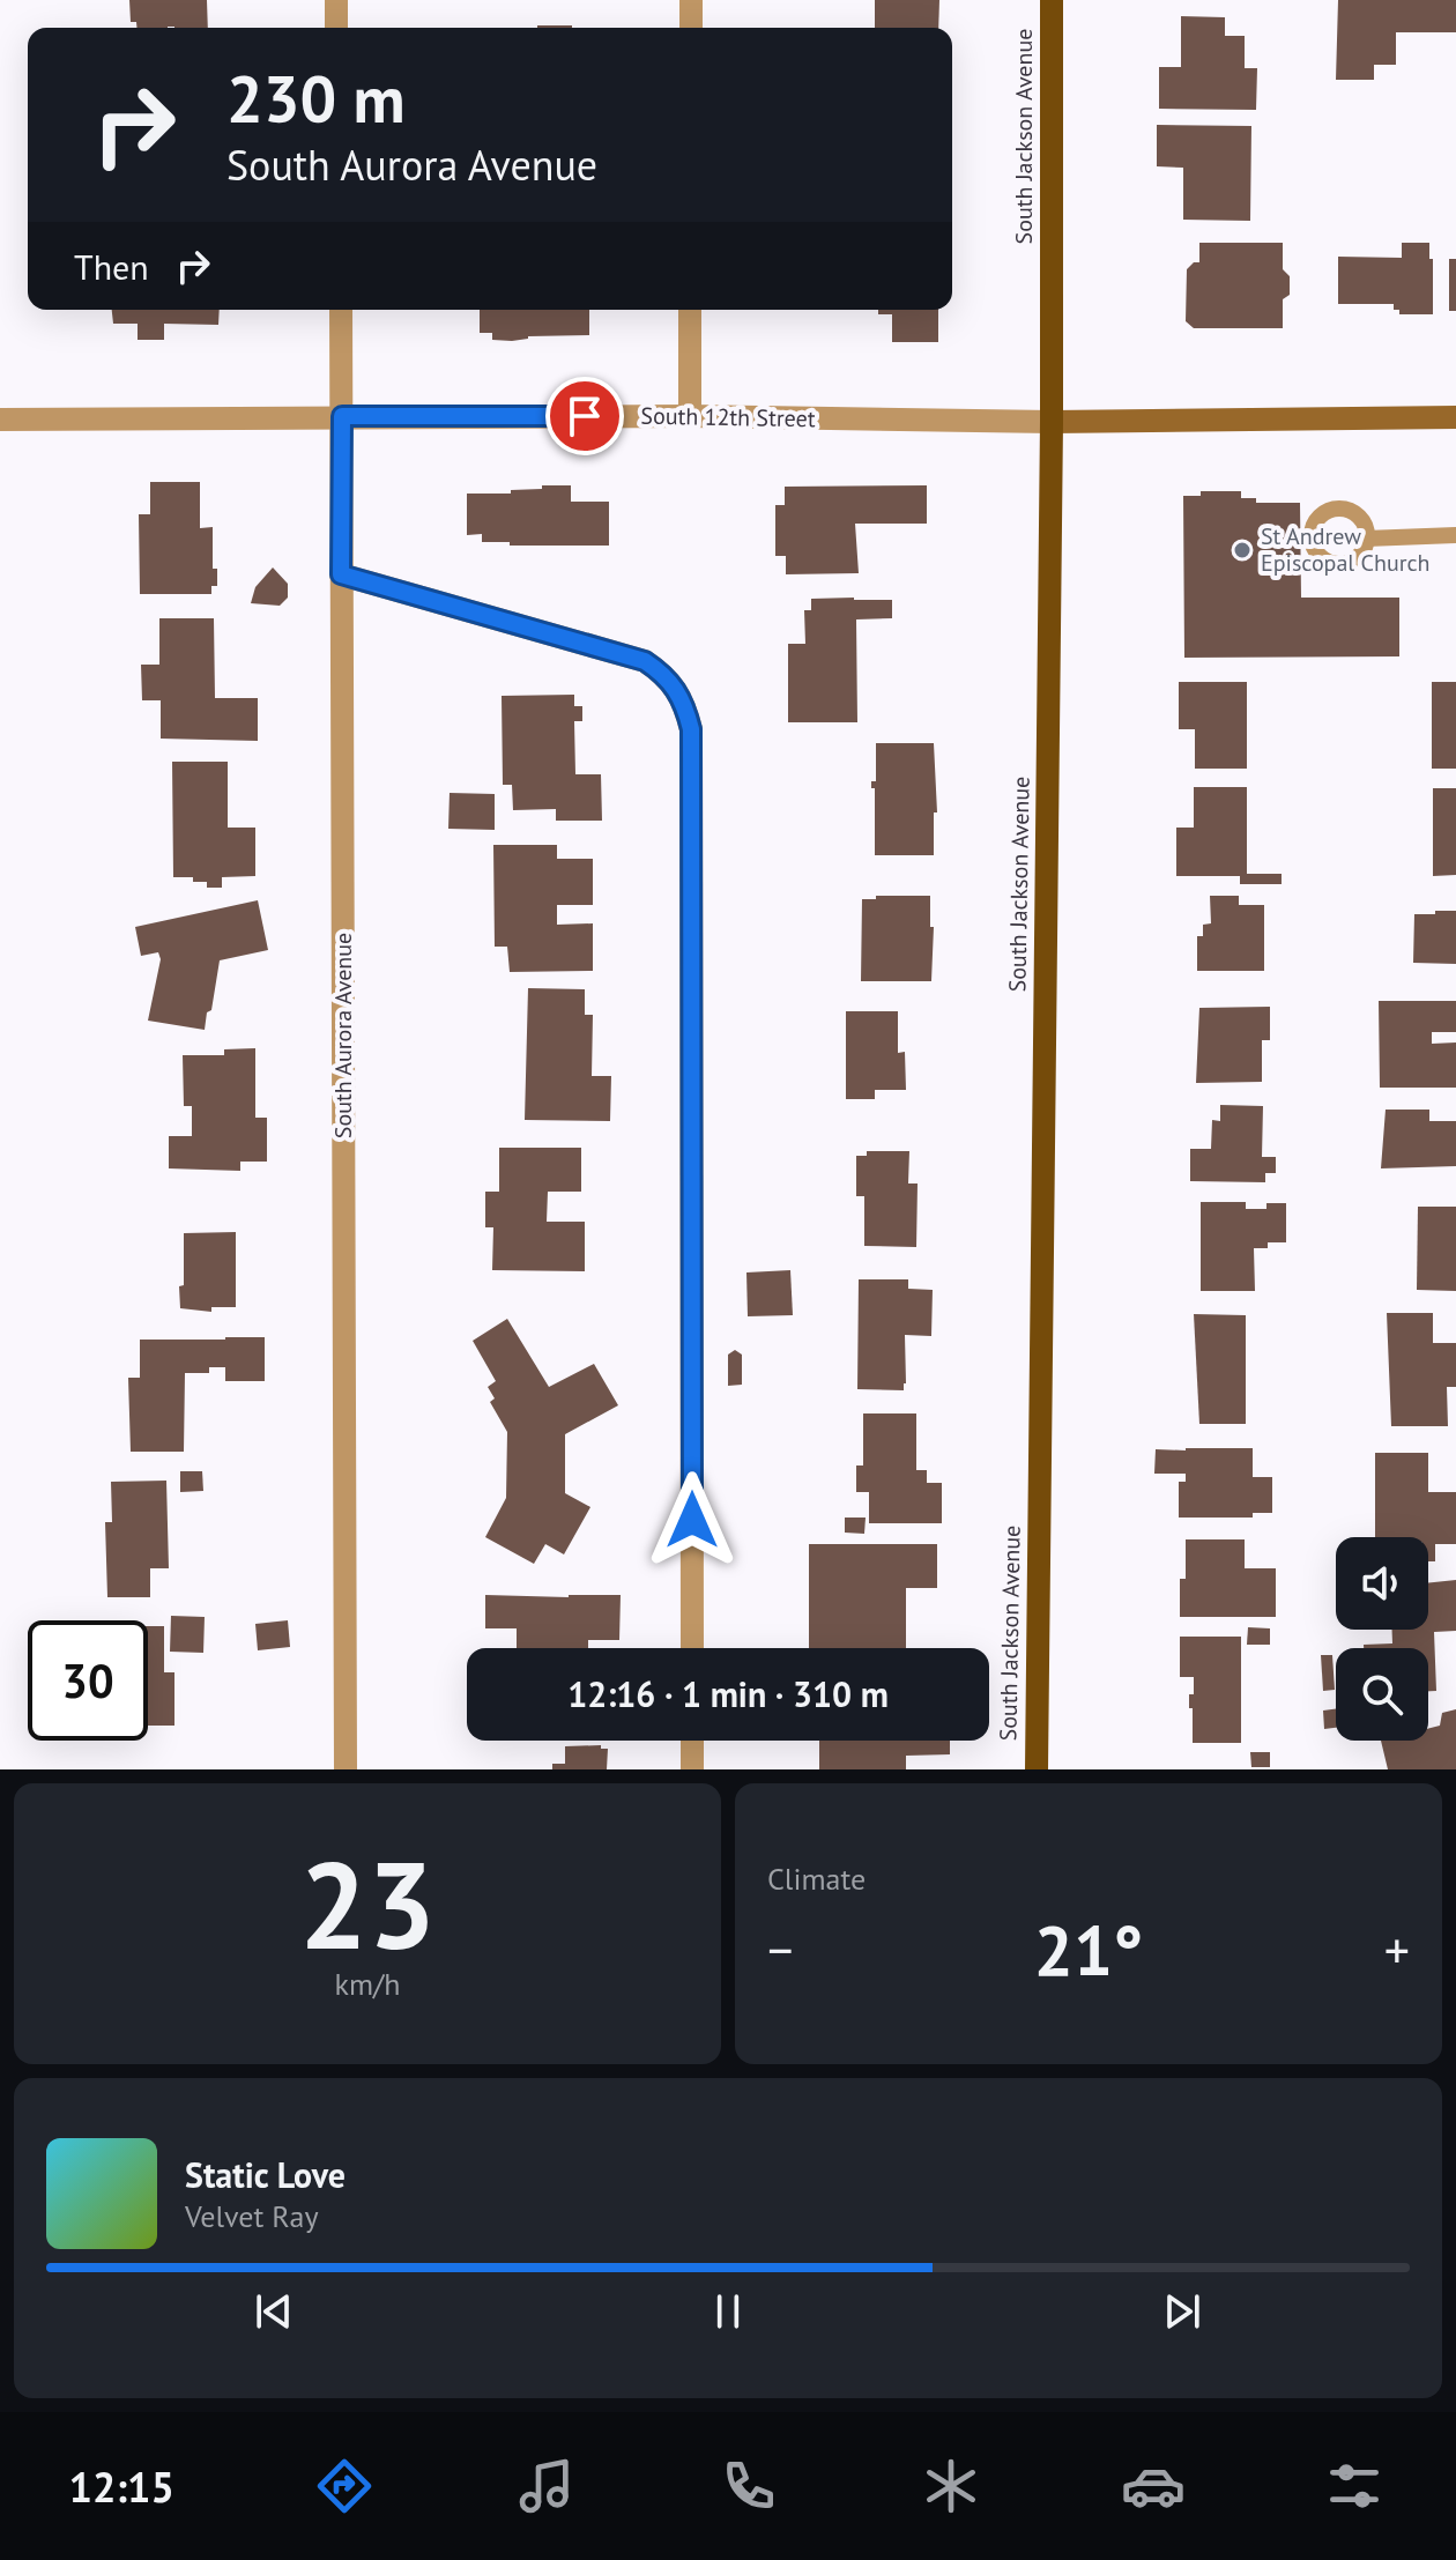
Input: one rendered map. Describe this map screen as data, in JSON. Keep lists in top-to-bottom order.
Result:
{
  "streets": {
    "main road": ["South Jackson Avenue", "South 12th Street"],
    "street": ["South Aurora Avenue"]
  },
  "crossings": [
    ["South Jackson Avenue", "South 12th Street"],
    ["South 12th Street", "South Aurora Avenue"]
  ],
  "places": ["St Andrew Episcopal Church"],
  "page": {
    "turn": ["230 m", "South Aurora Avenue"],
    "then": "Then",
    "limit": "30",
    "trip": "12:16 · 1 min · 310 m",
    "tile": [
      ["23", "km/h"],
      "Climate"
    ],
    "heat": ["−", "21°", "+"],
    "song": ["Static Love", "Velvet Ray"],
    "tabs": "12:15"
  }
}
